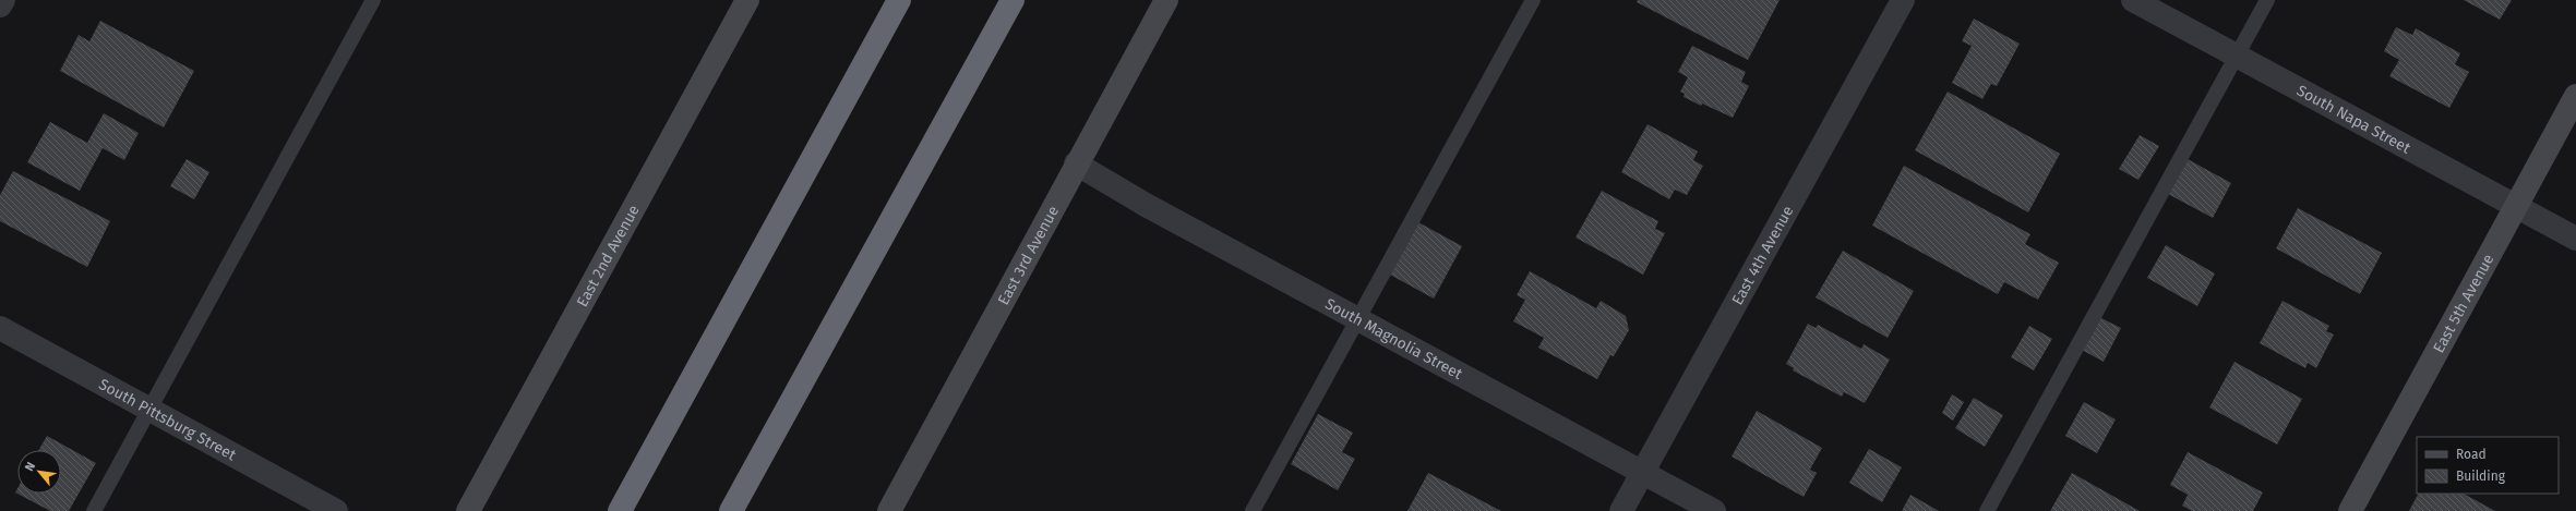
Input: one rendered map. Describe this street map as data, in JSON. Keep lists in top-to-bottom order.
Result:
{
  "streets": {
    "street": [
      "South Napa Street",
      "East 3rd Avenue",
      "East 4th Avenue",
      "East 2nd Avenue",
      "East 5th Avenue",
      "South Magnolia Street",
      "South Pittsburg Street"
    ]
  },
  "crossings": [
    ["South Napa Street", "East 5th Avenue"],
    ["East 3rd Avenue", "South Magnolia Street"],
    ["East 4th Avenue", "South Magnolia Street"]
  ],
  "legend": ["Road", "Building"],
  "north": "top left"
}
